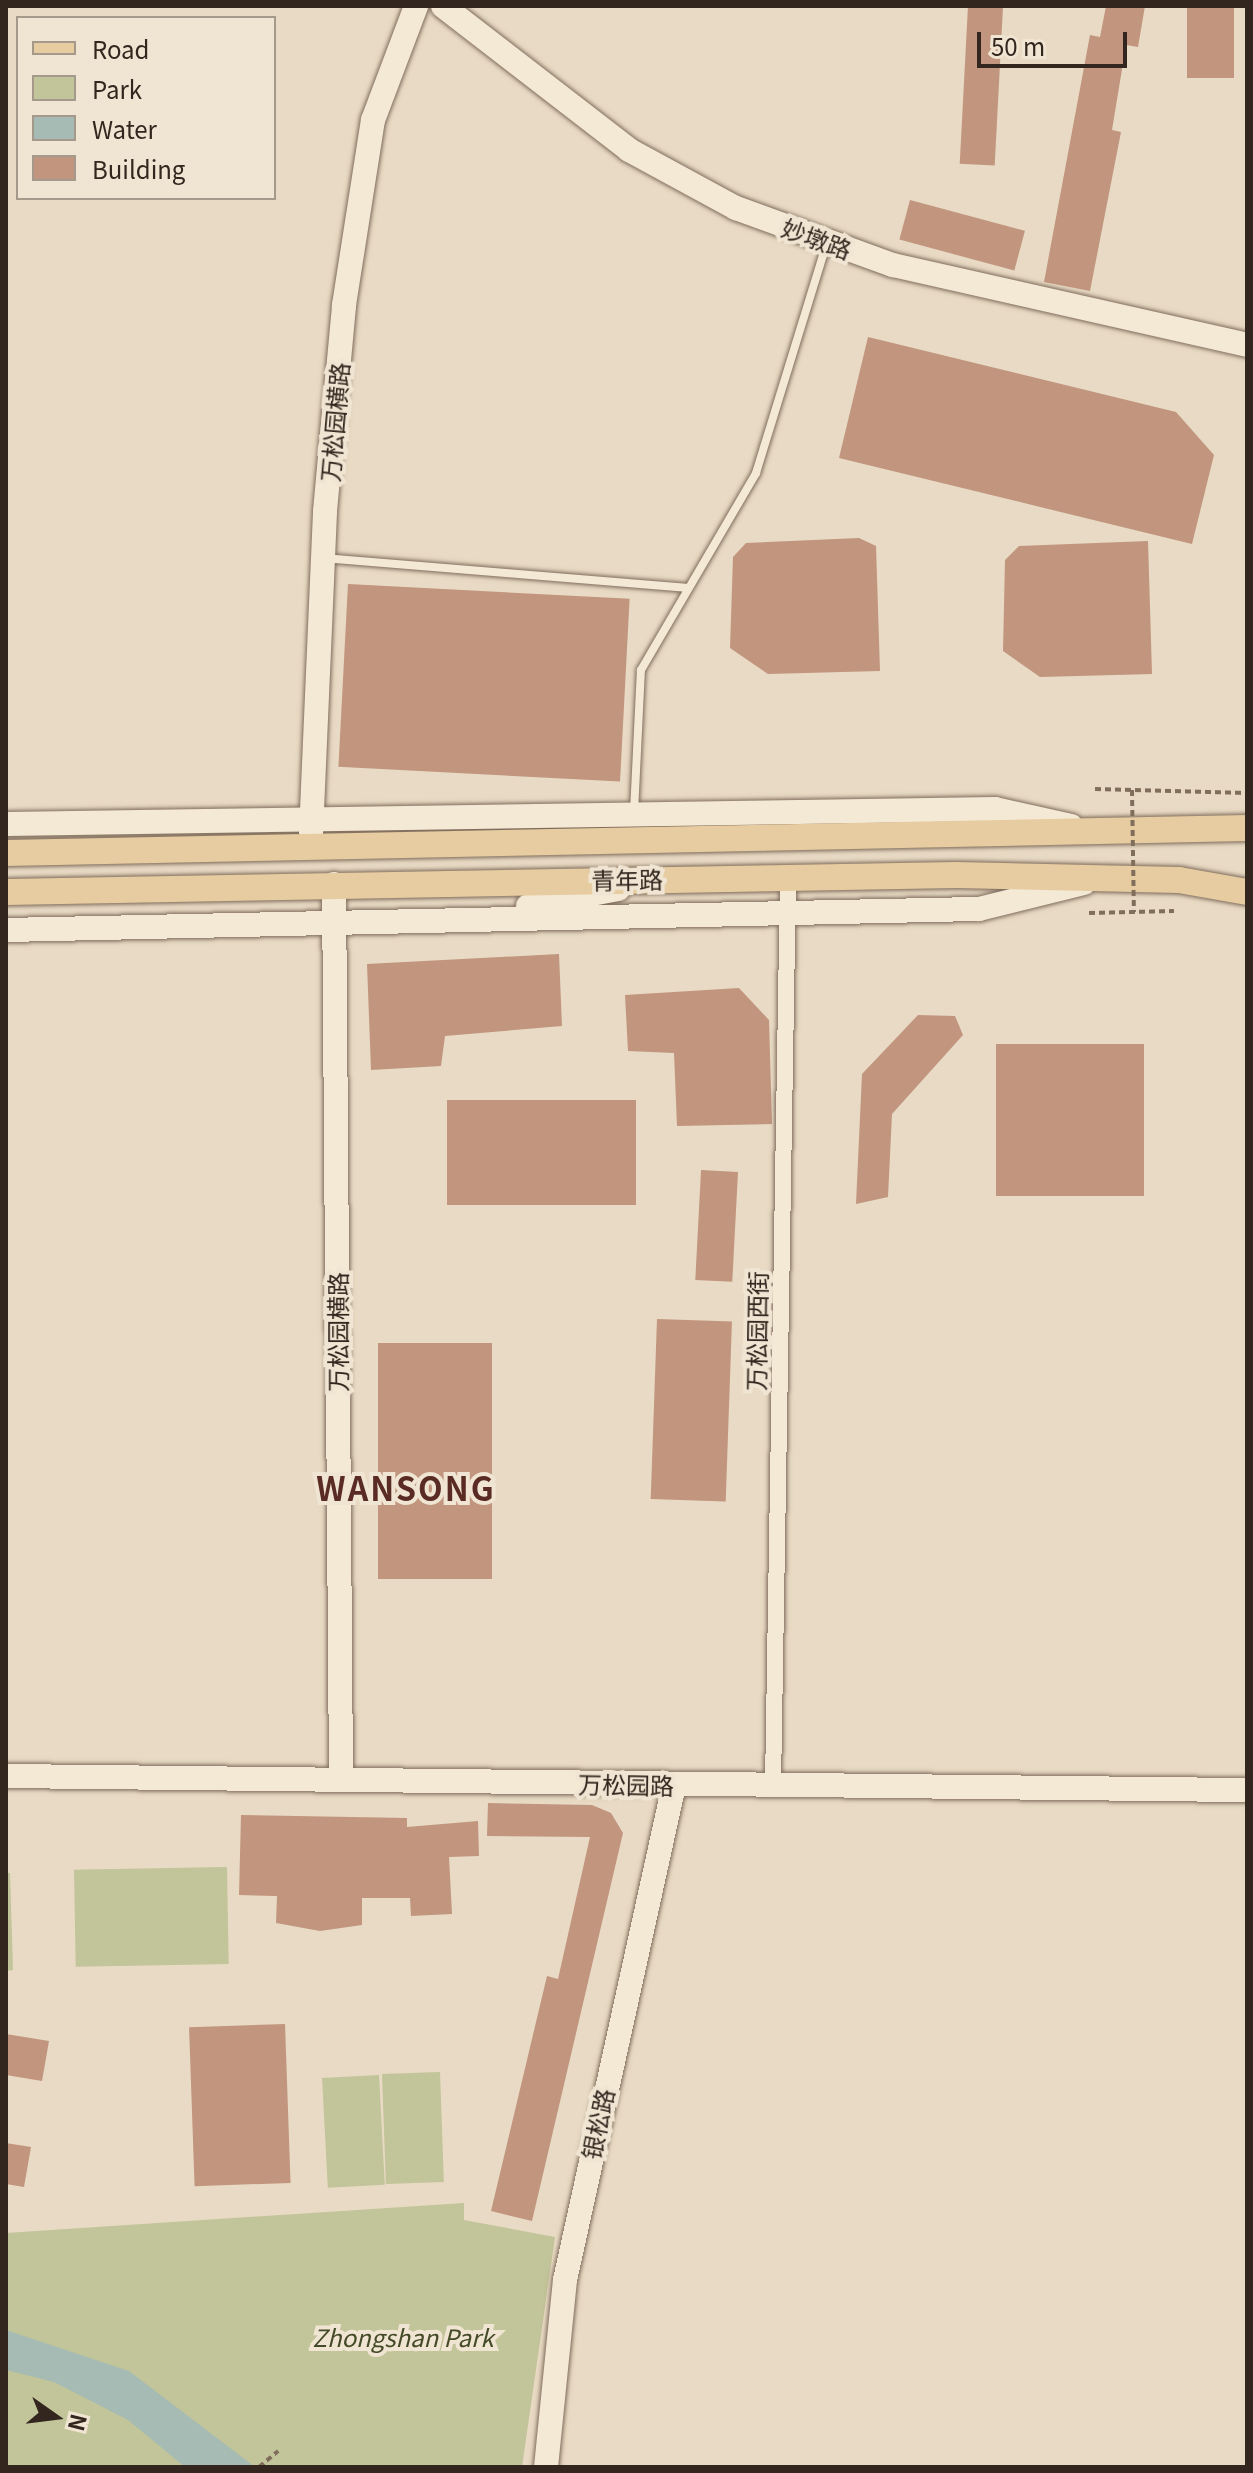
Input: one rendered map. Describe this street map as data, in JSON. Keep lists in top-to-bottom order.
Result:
{
  "streets": {
    "main road": ["青年路"],
    "street": [
      "妙墩路",
      "万松园横路",
      "万松园西街",
      "万松园路",
      "银松路"
    ]
  },
  "crossings": [
    ["万松园横路", "青年路"],
    ["万松园横路", "万松园路"],
    ["青年路", "万松园西街"],
    ["万松园西街", "万松园路"],
    ["万松园路", "银松路"]
  ],
  "districts": ["WANSONG"],
  "parks": ["Zhongshan Park"],
  "legend": [
    "Road",
    "Park",
    "Water",
    "Building"
  ],
  "scale_bar": "50 m",
  "north": "right"
}
